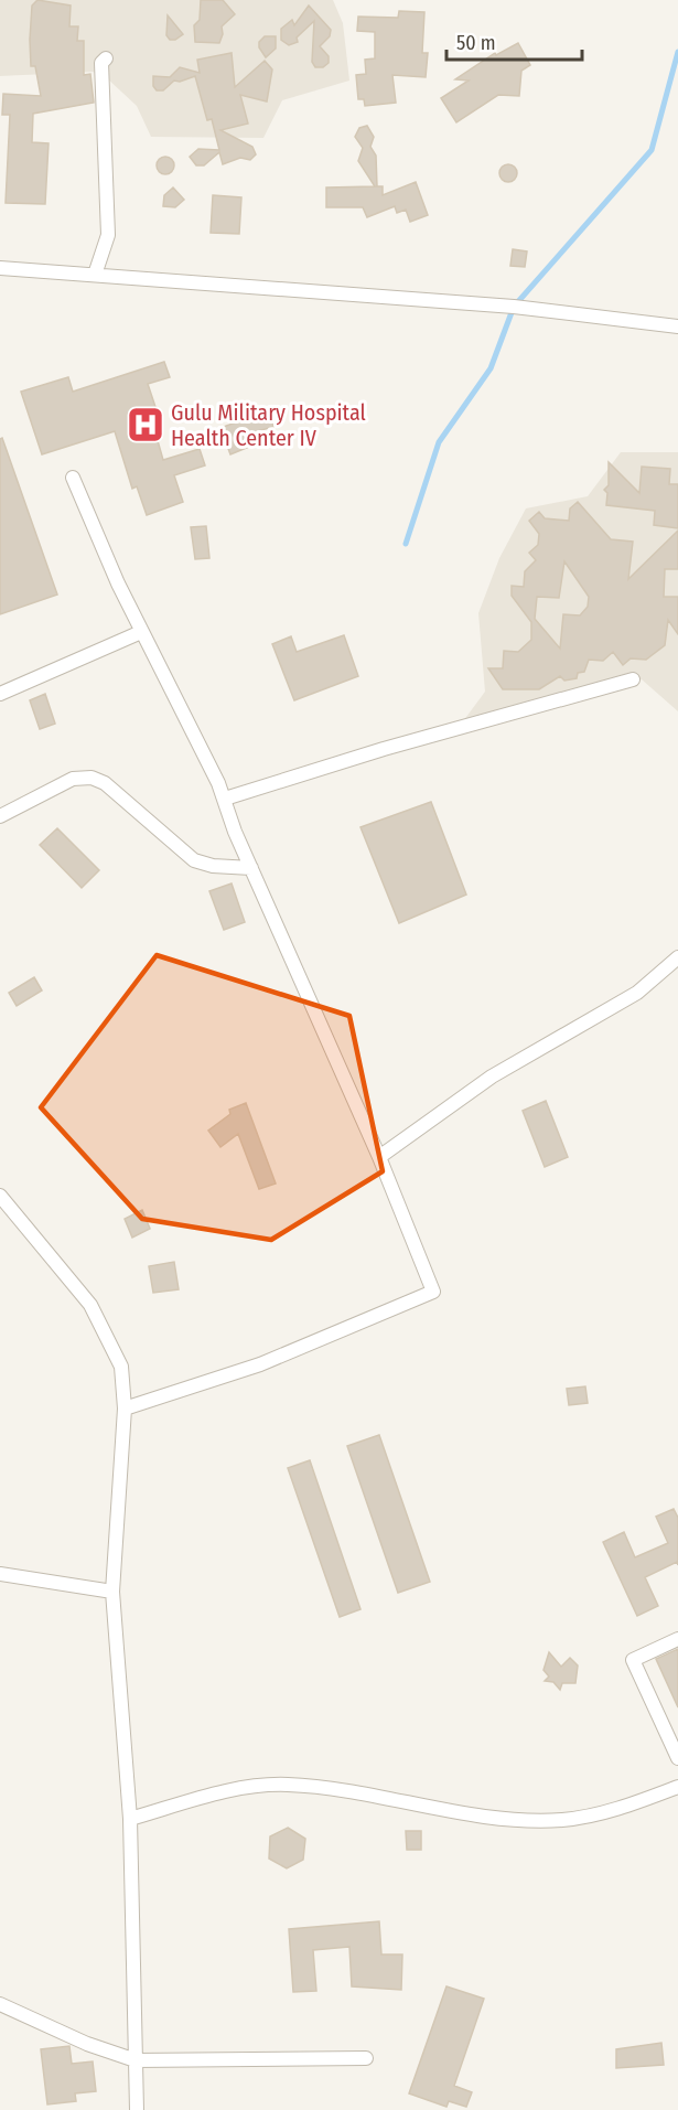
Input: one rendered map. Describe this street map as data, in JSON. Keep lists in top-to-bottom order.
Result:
{
  "places": {
    "hospital": ["Gulu Military Hospital Health Center IV"]
  },
  "scale_bar": "50 m"
}
